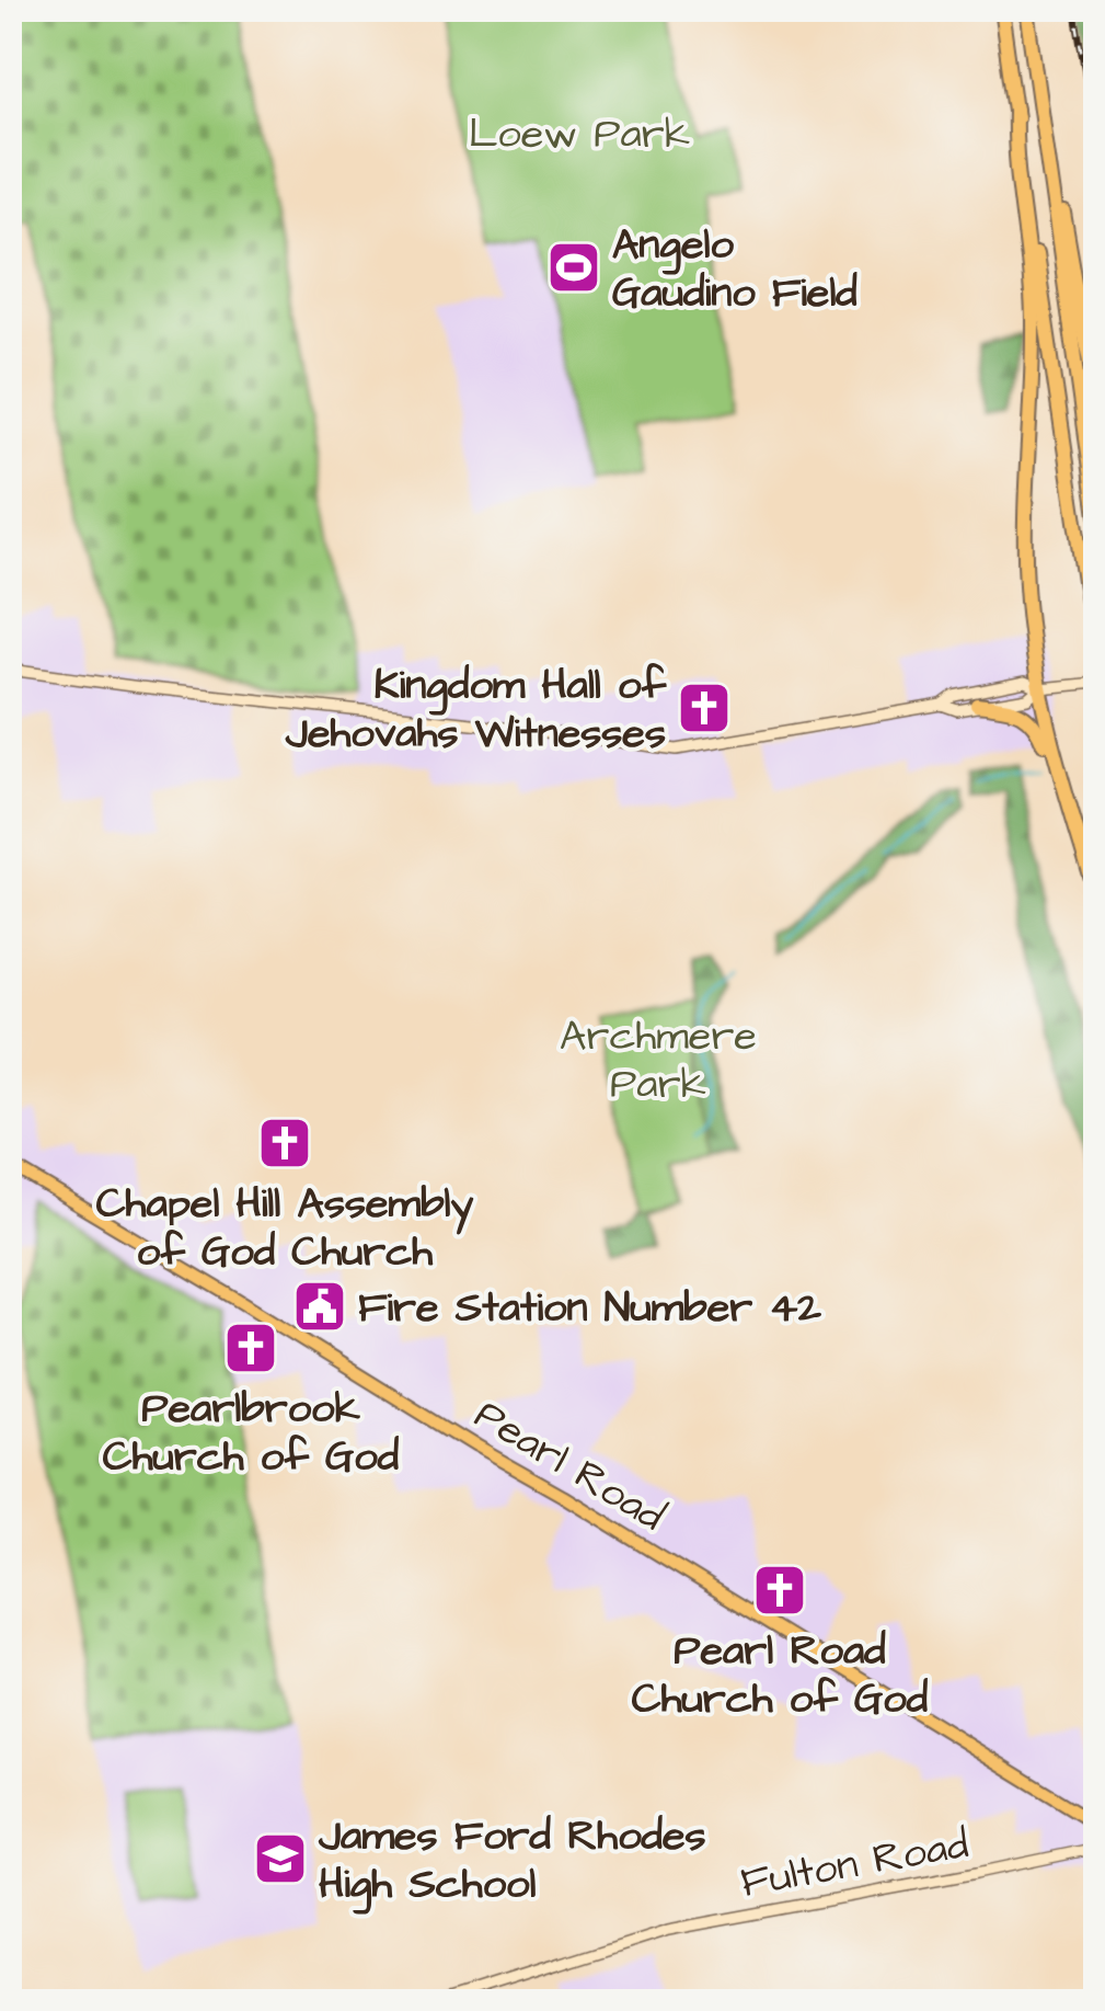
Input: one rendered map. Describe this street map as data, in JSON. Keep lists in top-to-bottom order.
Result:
{
  "streets": {
    "main road": ["Pearl Road", "Fulton Road"]
  },
  "parks": ["Loew Park", "Archmere Park"],
  "places": {
    "sports": ["Angelo Gaudino Field"],
    "church": [
      "Kingdom Hall of Jehovahs Witnesses",
      "Chapel Hill Assembly of God Church",
      "Pearlbrook Church of God",
      "Pearl Road Church of God"
    ],
    "public building": ["Fire Station Number 42"],
    "school or university": ["James Ford Rhodes High School"]
  }
}
